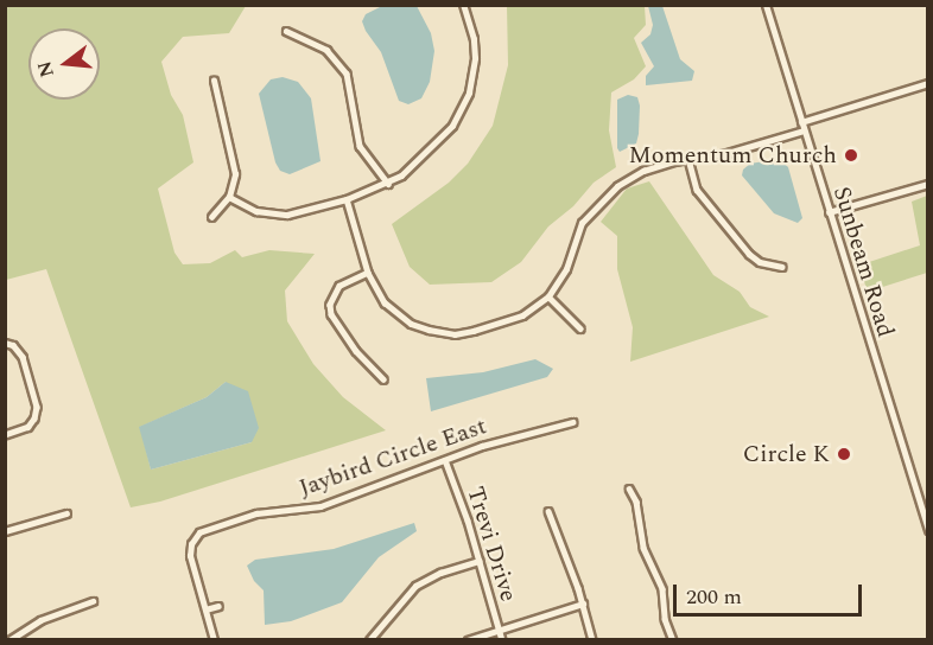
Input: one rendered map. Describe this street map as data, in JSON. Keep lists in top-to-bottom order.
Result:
{
  "streets": {
    "street": ["Sunbeam Road", "Jaybird Circle East", "Trevi Drive"]
  },
  "crossings": [
    ["Jaybird Circle East", "Trevi Drive"]
  ],
  "places": ["Momentum Church", "Circle K"],
  "scale_bar": "200 m",
  "north": "left"
}
